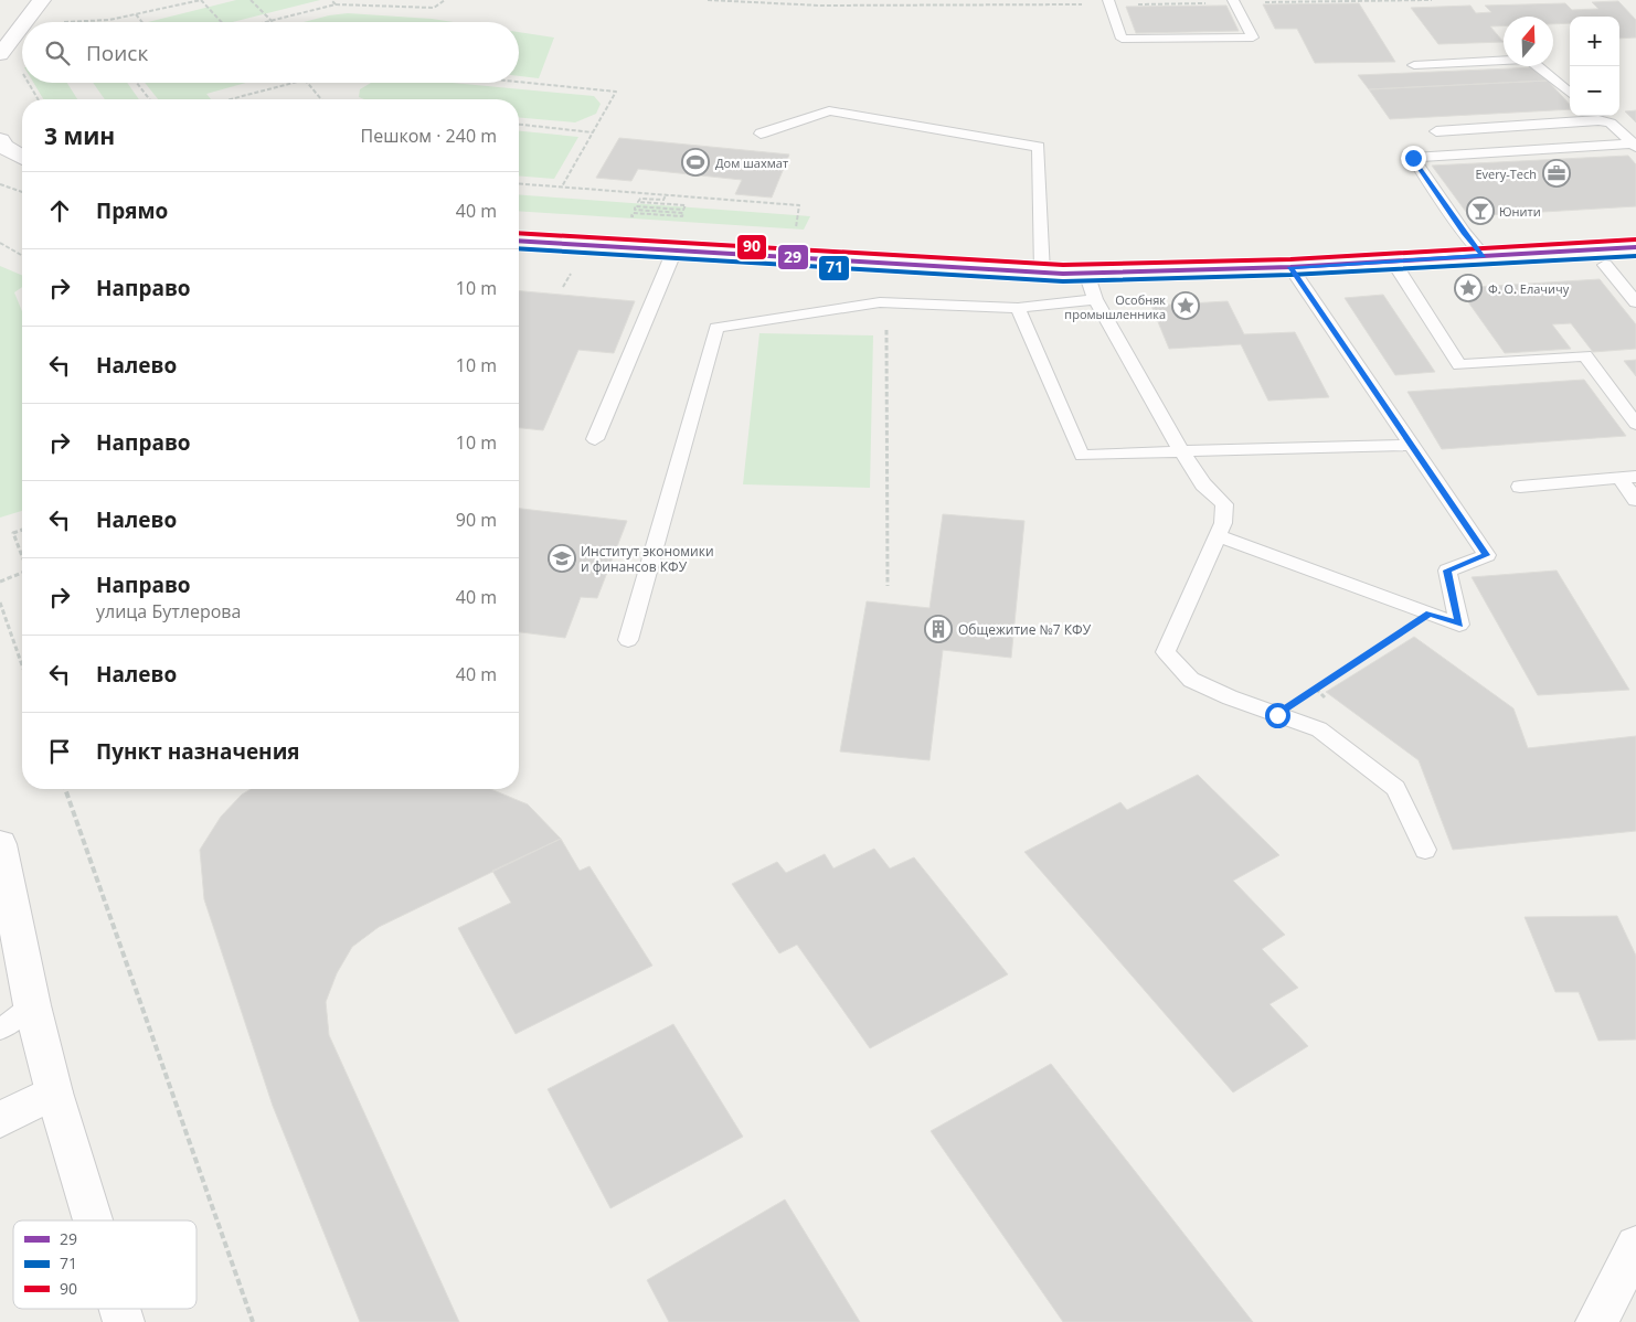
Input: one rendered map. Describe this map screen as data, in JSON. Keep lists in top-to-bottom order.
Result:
{
  "places": {
    "sports": ["Дом шахмат"],
    "office": ["Every-Tech"],
    "bar": ["Юнити"],
    "place": ["Ф. О. Елачичу", "Особняк промышленника"],
    "school or university": ["Институт экономики и финансов КФУ"],
    "building": ["Общежитие №7 КФУ"]
  },
  "lines": ["transit line 90", "transit line 29", "transit line 71"],
  "legend": ["29", "71", "90"],
  "north": "top",
  "page": {
    "map_buttons": ["+", "−"],
    "search": "Поиск",
    "heading": ["3 мин", "Пешком · 240 m"],
    "list": [
      ["Прямо", "40 m"],
      ["Направо", "10 m"],
      ["Налево", "10 m"],
      ["Направо", "10 m"],
      ["Налево", "90 m"],
      ["Направо", "улица Бутлерова", "40 m"],
      ["Налево", "40 m"],
      "Пункт назначения"
    ]
  }
}
